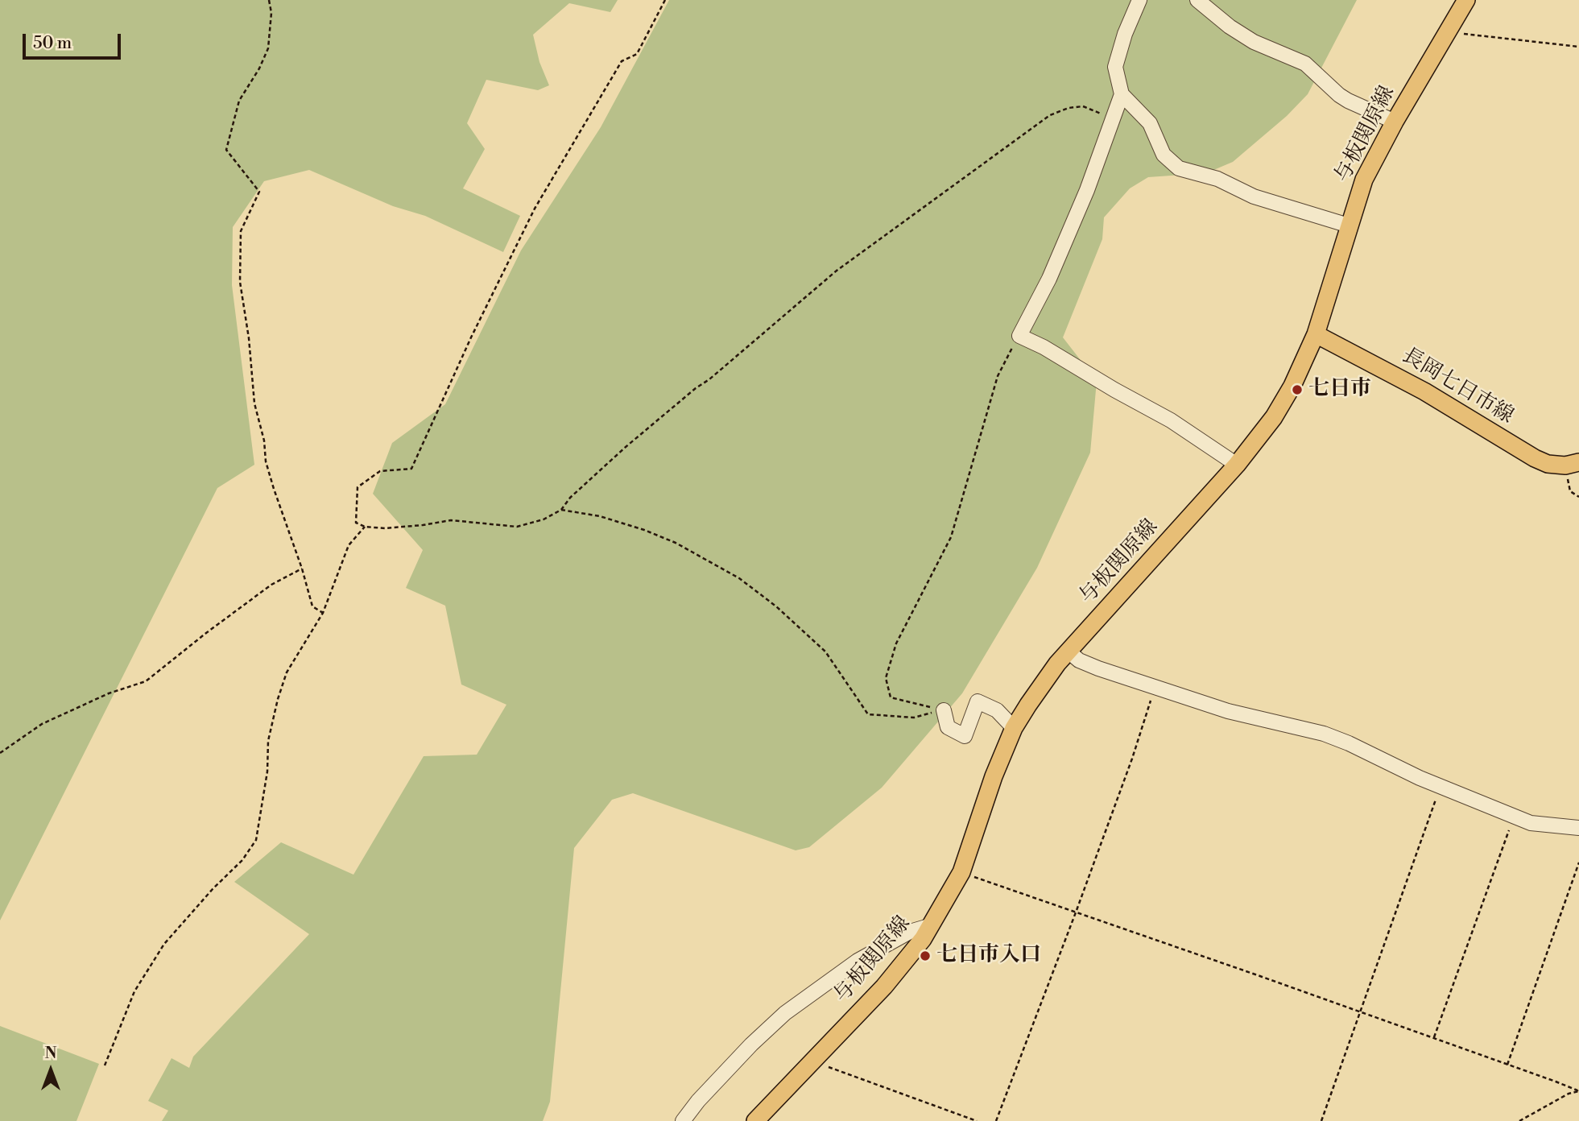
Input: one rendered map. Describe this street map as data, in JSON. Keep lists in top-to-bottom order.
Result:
{
  "streets": {
    "main road": ["与板関原線", "長岡七日市線"]
  },
  "crossings": [
    ["与板関原線", "長岡七日市線"]
  ],
  "places": ["七日市", "七日市入口"],
  "scale_bar": "50 m",
  "north": "top"
}
